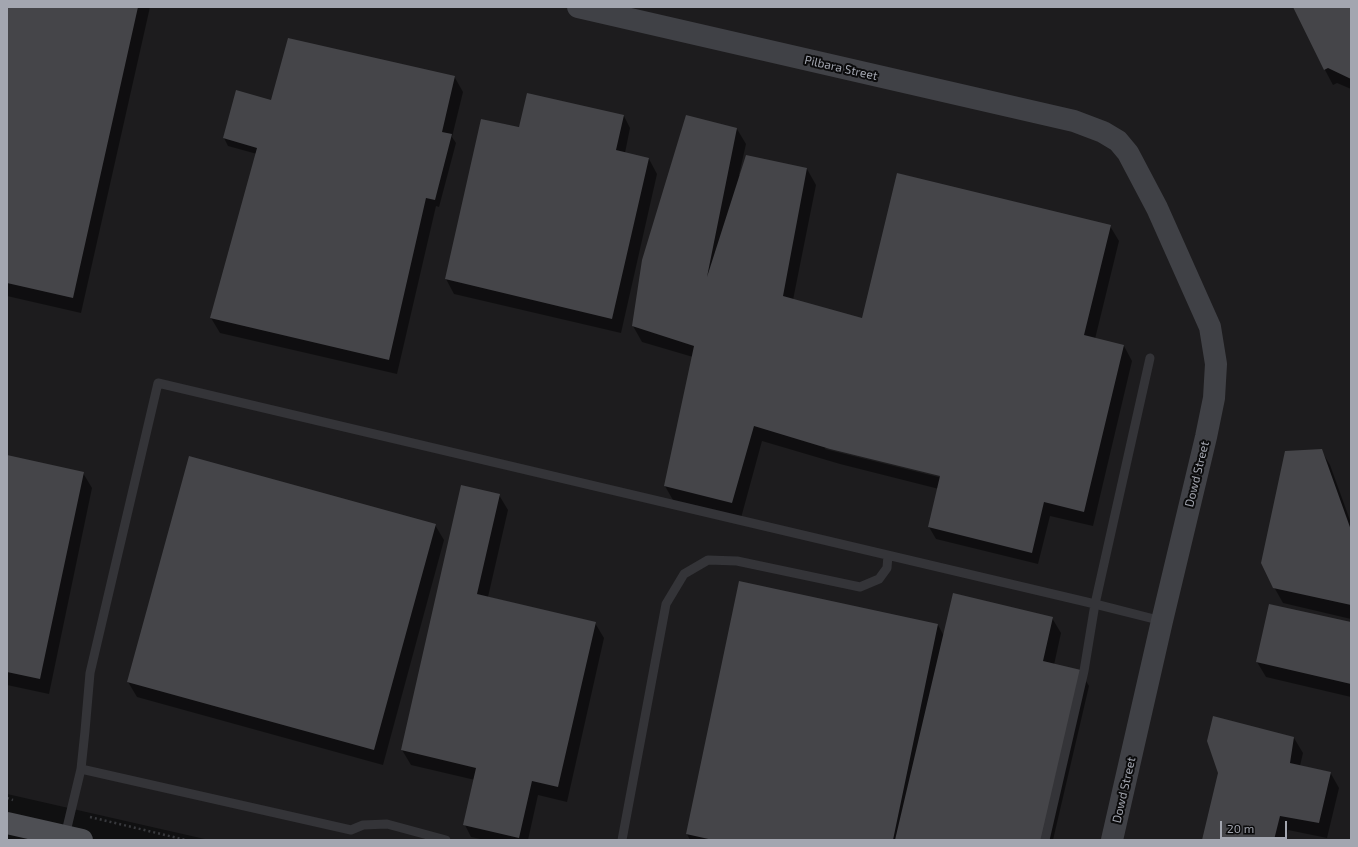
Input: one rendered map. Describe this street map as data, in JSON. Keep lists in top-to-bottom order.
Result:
{
  "streets": {
    "main road": ["Pilbara Street", "Dowd Street"]
  },
  "crossings": [
    ["Pilbara Street", "Dowd Street"]
  ],
  "scale_bar": "20 m"
}
